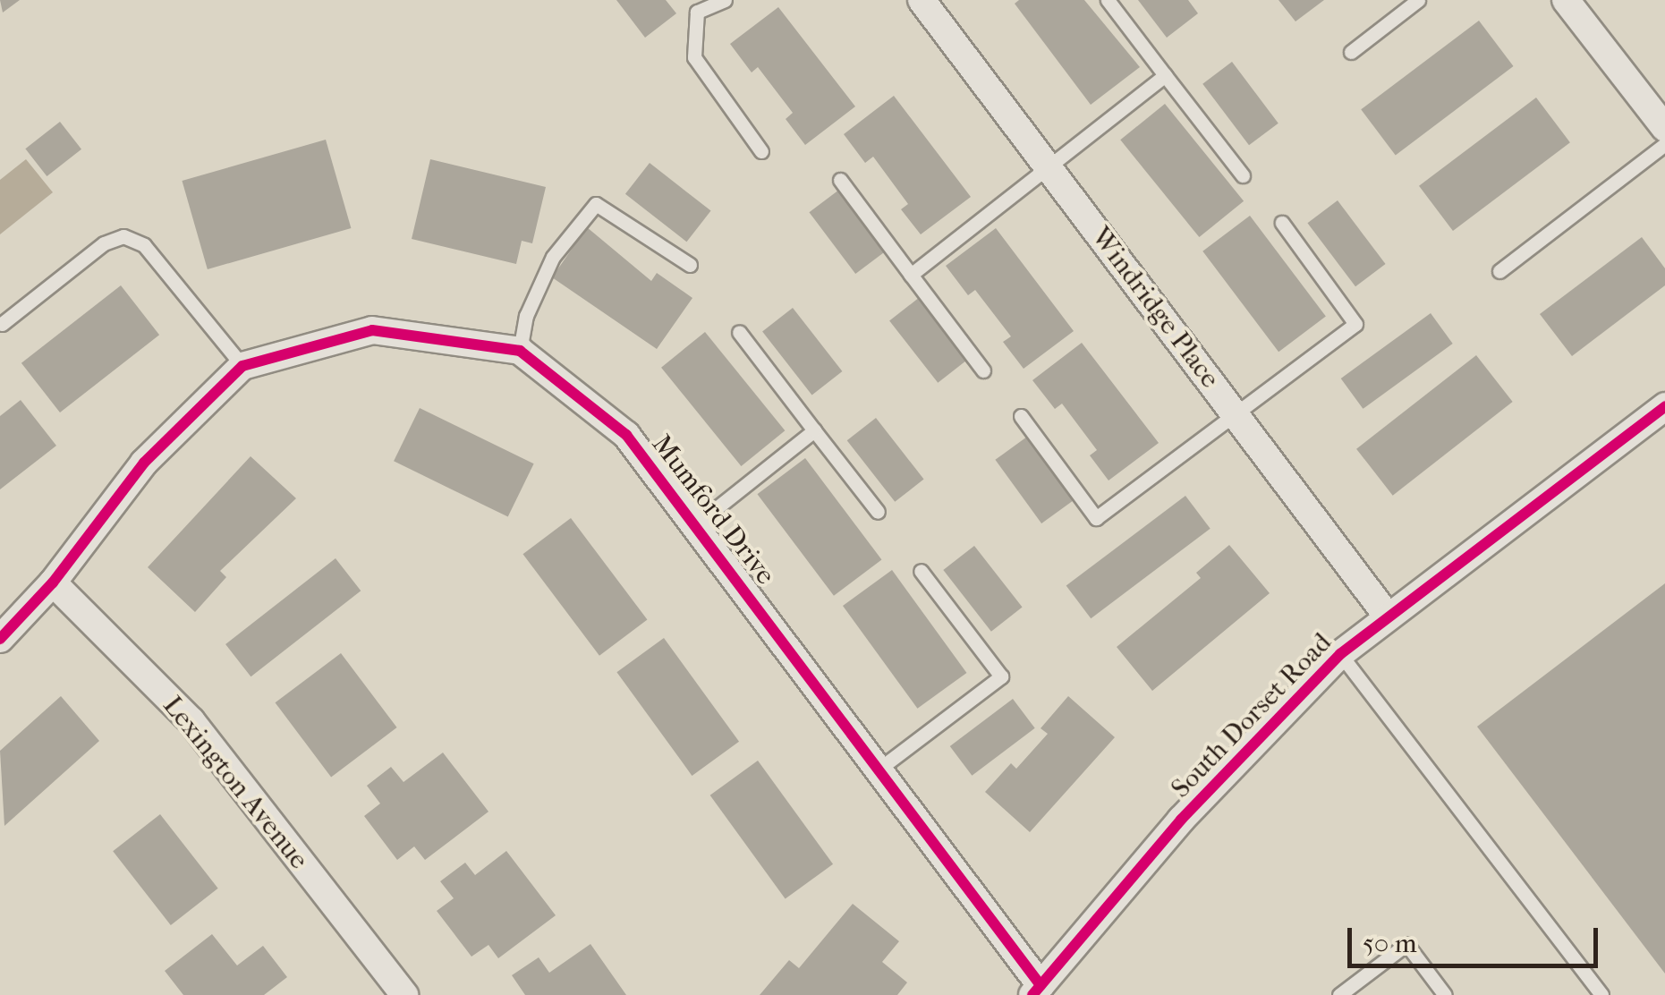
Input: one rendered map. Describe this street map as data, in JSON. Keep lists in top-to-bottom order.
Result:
{
  "streets": {
    "street": [
      "Windridge Place",
      "Mumford Drive",
      "South Dorset Road",
      "Lexington Avenue"
    ]
  },
  "crossings": [
    ["Windridge Place", "South Dorset Road"],
    ["Mumford Drive", "South Dorset Road"]
  ],
  "scale_bar": "50 m"
}
